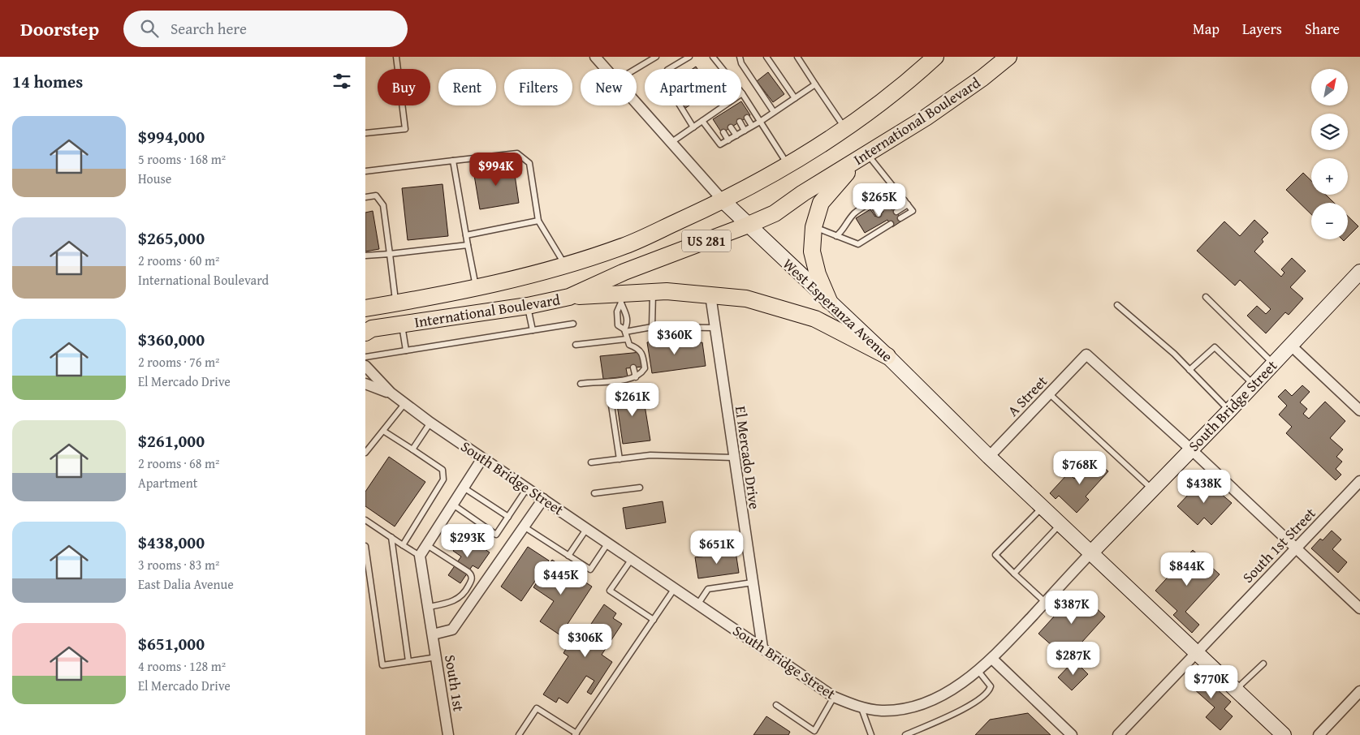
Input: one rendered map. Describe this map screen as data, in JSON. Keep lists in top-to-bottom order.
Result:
{
  "streets": {
    "main road": ["International Boulevard", "US 281"],
    "street": [
      "West Esperanza Avenue",
      "A Street",
      "South Bridge Street",
      "El Mercado Drive",
      "South 1st Street",
      "South 1st"
    ]
  },
  "crossings": [
    ["International Boulevard", "West Esperanza Avenue"],
    ["West Esperanza Avenue", "A Street"],
    ["West Esperanza Avenue", "South Bridge Street"],
    ["West Esperanza Avenue", "South 1st Street"],
    ["A Street", "South Bridge Street"],
    ["South Bridge Street", "El Mercado Drive"]
  ],
  "north": "top right",
  "page": {
    "header": "Doorstep",
    "search": "Search here",
    "nav": ["Map", "Layers", "Share"],
    "heading": "14 homes",
    "map_buttons": ["+", "−"],
    "chip": [
      "Buy",
      "Rent",
      "Filters",
      "New",
      "Apartment"
    ],
    "list": [
      {
        "name": "$994,000",
        "note": "5 rooms · 168 m² · House"
      },
      {
        "name": "$265,000",
        "note": "2 rooms · 60 m² · International Boulevard"
      },
      {
        "name": "$360,000",
        "note": "2 rooms · 76 m² · El Mercado Drive"
      },
      {
        "name": "$261,000",
        "note": "2 rooms · 68 m² · Apartment"
      },
      {
        "name": "$438,000",
        "note": "3 rooms · 83 m² · East Dalia Avenue"
      },
      {
        "name": "$651,000",
        "note": "4 rooms · 128 m² · El Mercado Drive"
      }
    ],
    "price": [
      "$994K",
      "$265K",
      "$360K",
      "$261K",
      "$768K",
      "$438K",
      "$293K",
      "$651K",
      "$844K",
      "$445K",
      "$387K",
      "$306K",
      "$287K",
      "$770K"
    ]
  }
}
